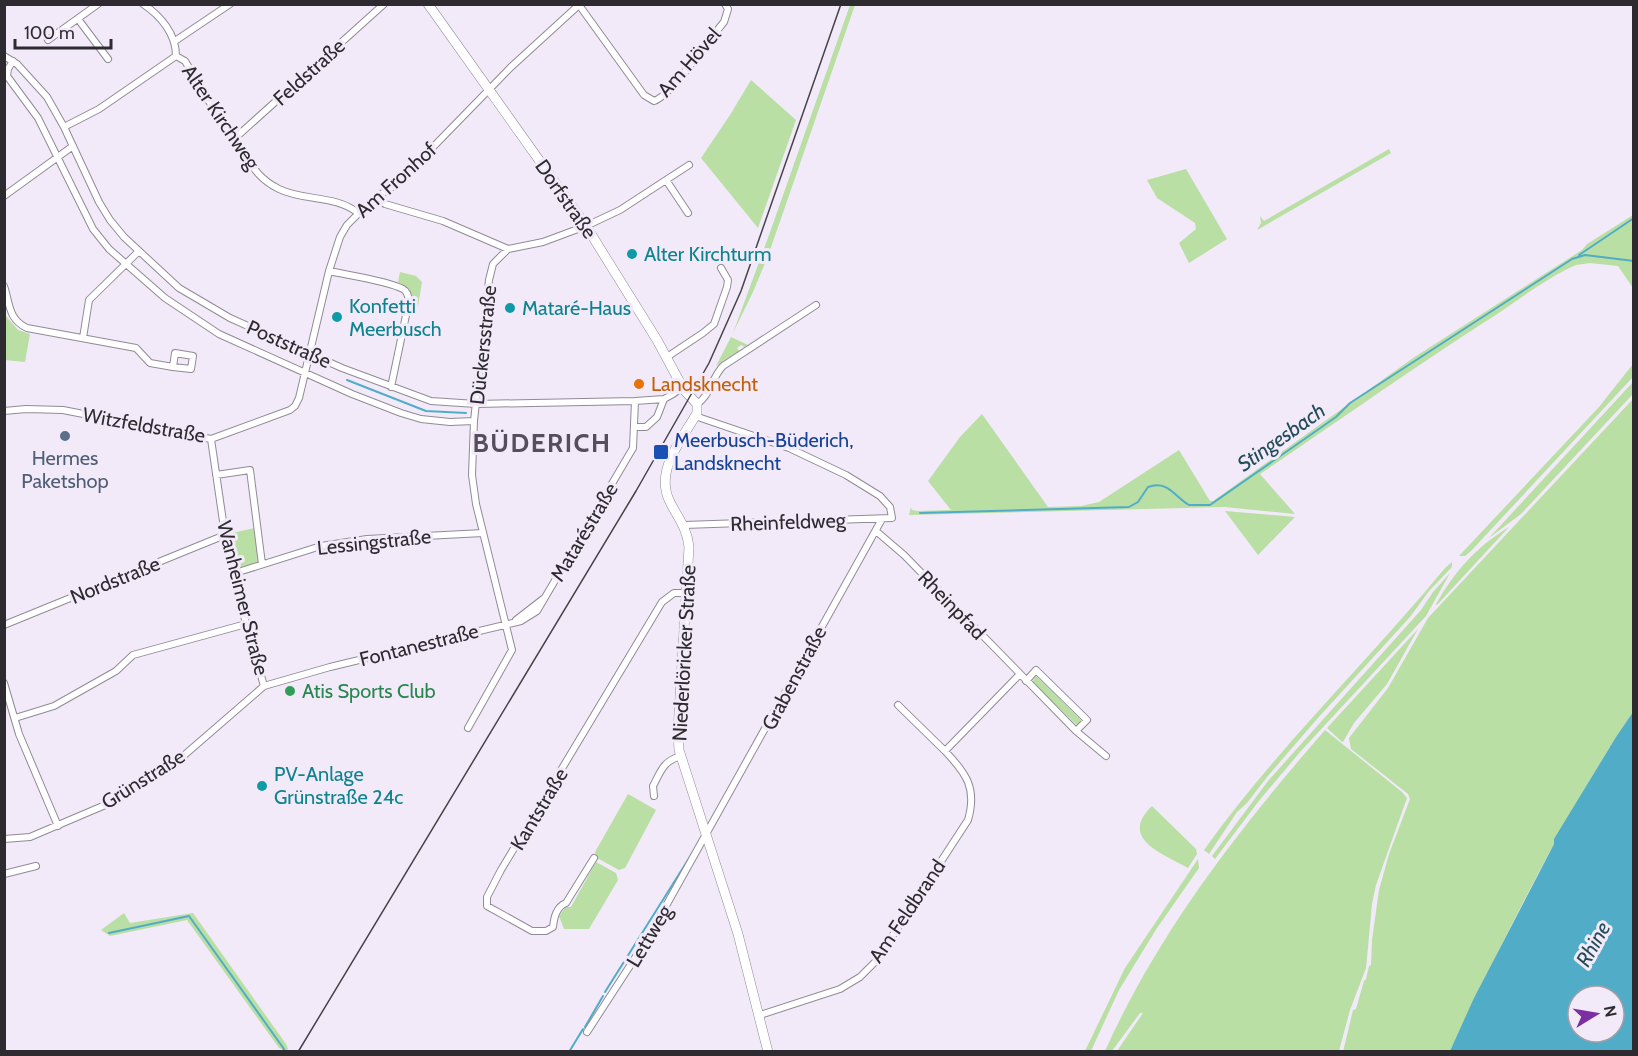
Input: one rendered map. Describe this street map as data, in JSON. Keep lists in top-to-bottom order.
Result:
{
  "streets": {
    "main road": ["Dorfstraße", "Niederlöricker Straße"],
    "street": [
      "Am Hövel",
      "Feldstraße",
      "Alter Kirchweg",
      "Am Fronhof",
      "Poststraße",
      "Dückersstraße",
      "Witzfeldstraße",
      "Rheinfeldweg",
      "Mataréstraße",
      "Lessingstraße",
      "Nordstraße",
      "Wanheimer Straße",
      "Rheinpfad",
      "Fontanestraße",
      "Grabenstraße",
      "Grünstraße",
      "Kantstraße",
      "Am Feldbrand",
      "Lettweg"
    ]
  },
  "crossings": [
    ["Am Hövel", "Am Fronhof"],
    ["Feldstraße", "Alter Kirchweg"],
    ["Alter Kirchweg", "Am Fronhof"],
    ["Am Fronhof", "Dorfstraße"],
    ["Am Fronhof", "Poststraße"],
    ["Am Fronhof", "Witzfeldstraße"],
    ["Dorfstraße", "Niederlöricker Straße"],
    ["Poststraße", "Dückersstraße"],
    ["Poststraße", "Witzfeldstraße"],
    ["Poststraße", "Mataréstraße"],
    ["Dückersstraße", "Mataréstraße"],
    ["Dückersstraße", "Lessingstraße"],
    ["Dückersstraße", "Fontanestraße"],
    ["Witzfeldstraße", "Wanheimer Straße"],
    ["Rheinfeldweg", "Niederlöricker Straße"],
    ["Rheinfeldweg", "Grabenstraße"],
    ["Mataréstraße", "Fontanestraße"],
    ["Lessingstraße", "Wanheimer Straße"],
    ["Nordstraße", "Wanheimer Straße"],
    ["Wanheimer Straße", "Fontanestraße"],
    ["Wanheimer Straße", "Grünstraße"],
    ["Rheinpfad", "Grabenstraße"],
    ["Fontanestraße", "Grünstraße"],
    ["Niederlöricker Straße", "Grabenstraße"],
    ["Niederlöricker Straße", "Kantstraße"],
    ["Niederlöricker Straße", "Am Feldbrand"],
    ["Niederlöricker Straße", "Lettweg"],
    ["Grabenstraße", "Lettweg"]
  ],
  "districts": ["BÜDERICH"],
  "water": ["Stingesbach", "Rhine"],
  "places": {
    "other": [
      "Alter Kirchturm",
      "Mataré-Haus",
      "Konfetti Meerbusch",
      "Landsknecht",
      "Hermes Paketshop",
      "Atis Sports Club",
      "PV-Anlage Grünstraße 24c"
    ],
    "transit": ["Meerbusch-Büderich, Landsknecht"]
  },
  "scale_bar": "100 m",
  "north": "right"
}
